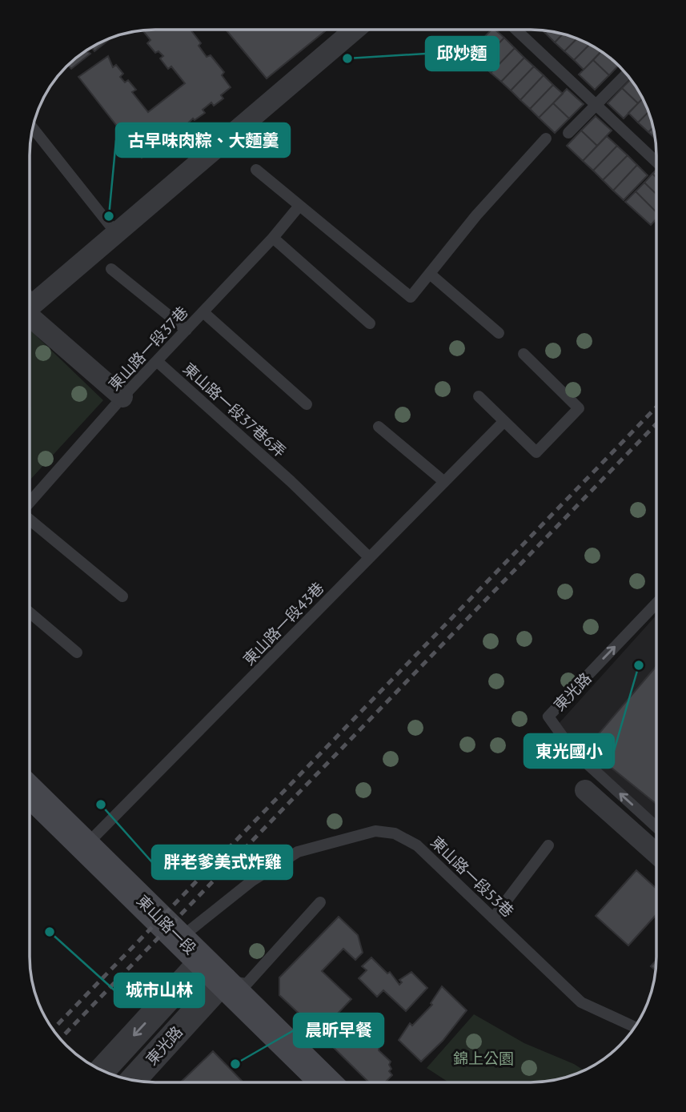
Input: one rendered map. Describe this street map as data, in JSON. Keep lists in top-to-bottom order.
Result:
{
  "streets": {
    "main road": ["東山路一段"],
    "street": ["東光路"],
    "lane": [
      "東山路一段37巷",
      "東山路一段37巷6弄",
      "東山路一段43巷",
      "東山路一段53巷"
    ]
  },
  "crossings": [
    ["東山路一段37巷", "東山路一段37巷6弄"],
    ["東山路一段37巷6弄", "東山路一段43巷"],
    ["東山路一段43巷", "東山路一段"],
    ["東光路", "東山路一段"],
    ["東山路一段53巷", "東山路一段"]
  ],
  "parks": ["錦上公園"],
  "places": [
    "邱炒麵",
    "古早味肉粽、大麵羹",
    "東光國小",
    "胖老爹美式炸雞",
    "城市山林",
    "晨昕早餐"
  ]
}
